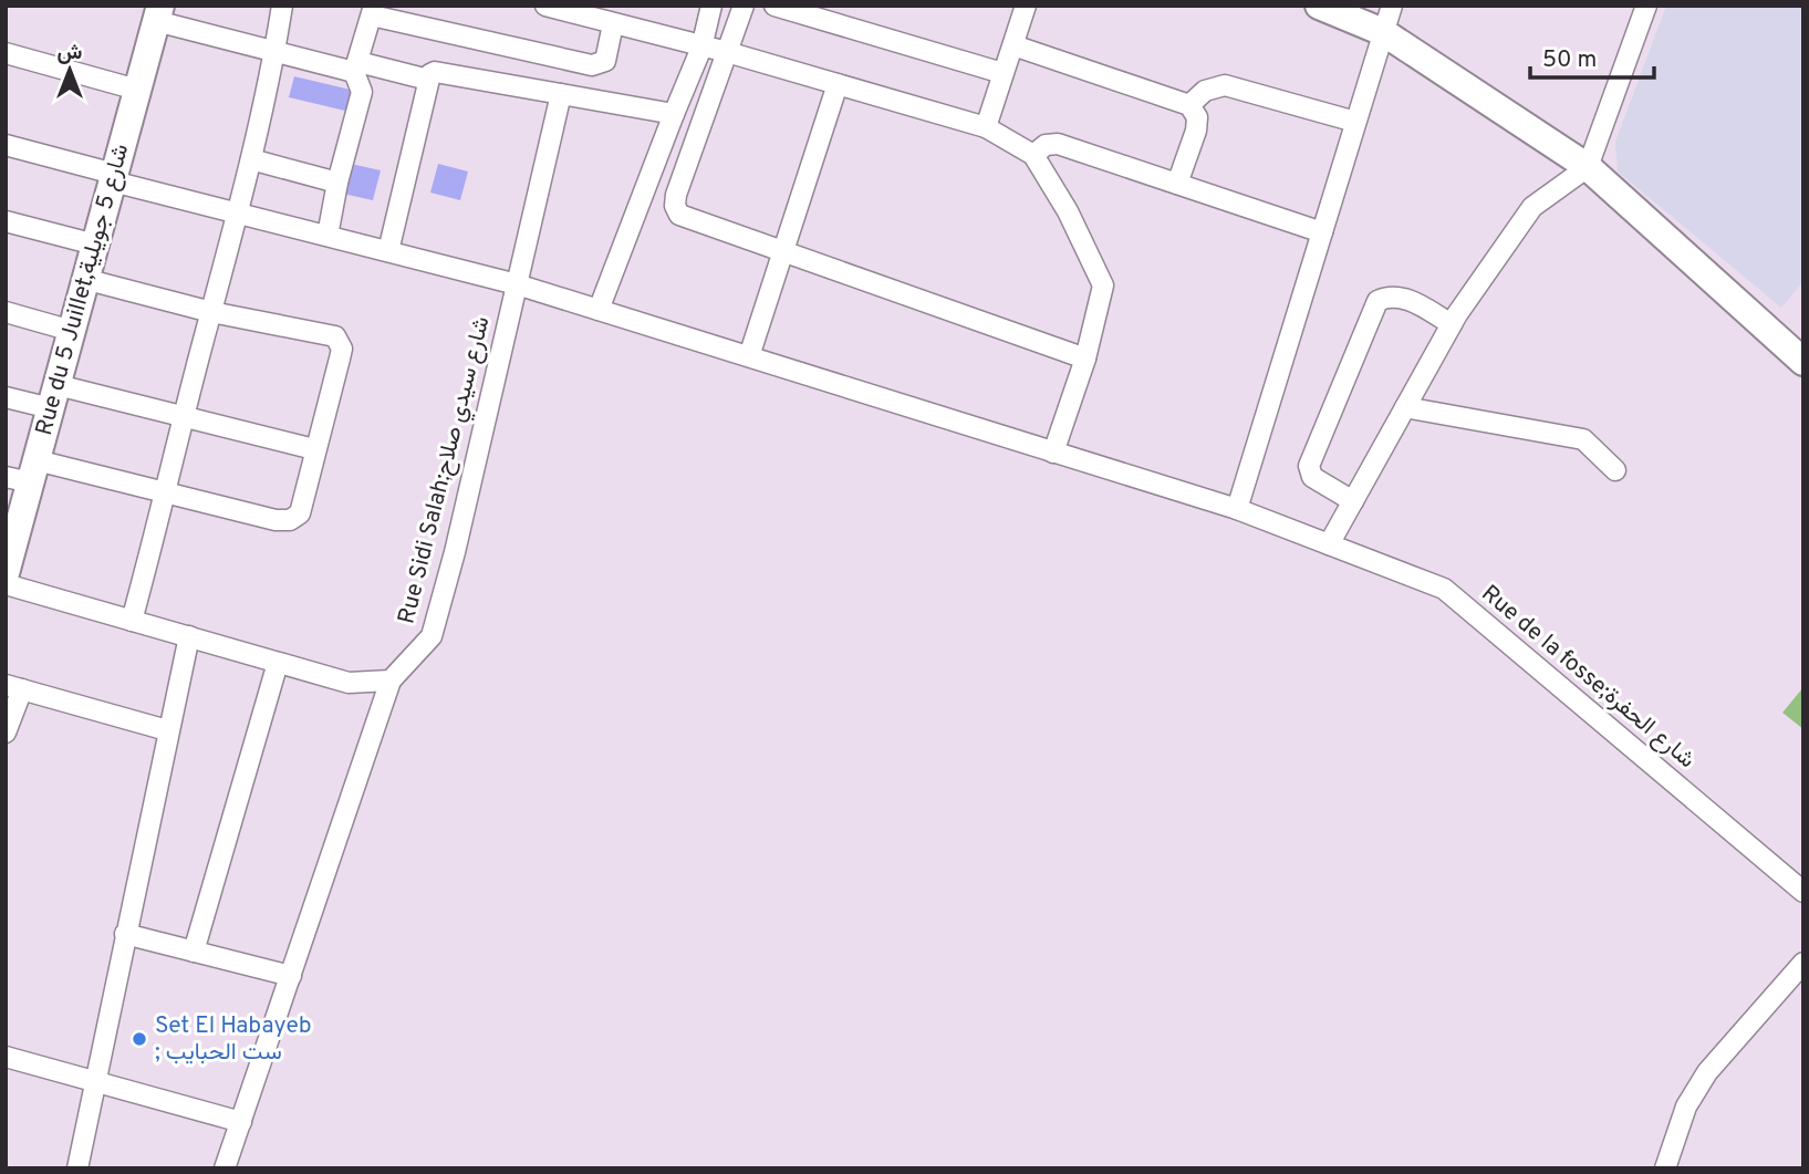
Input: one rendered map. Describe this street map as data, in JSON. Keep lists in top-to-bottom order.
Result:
{
  "streets": {
    "main road": ["Rue du 5 Juillet,شارع 5 جويلية"],
    "street": ["Rue Sidi Salah;شارع سيدي صلاح", "Rue de la fosse;شارع الحفرة"]
  },
  "crossings": [
    ["Rue du 5 Juillet,شارع 5 جويلية", "Rue de la fosse;شارع الحفرة"],
    ["Rue Sidi Salah;شارع سيدي صلاح", "Rue de la fosse;شارع الحفرة"]
  ],
  "places": ["Set El Habayeb ; ست الحبايب"],
  "scale_bar": "50 m",
  "north": "top"
}
